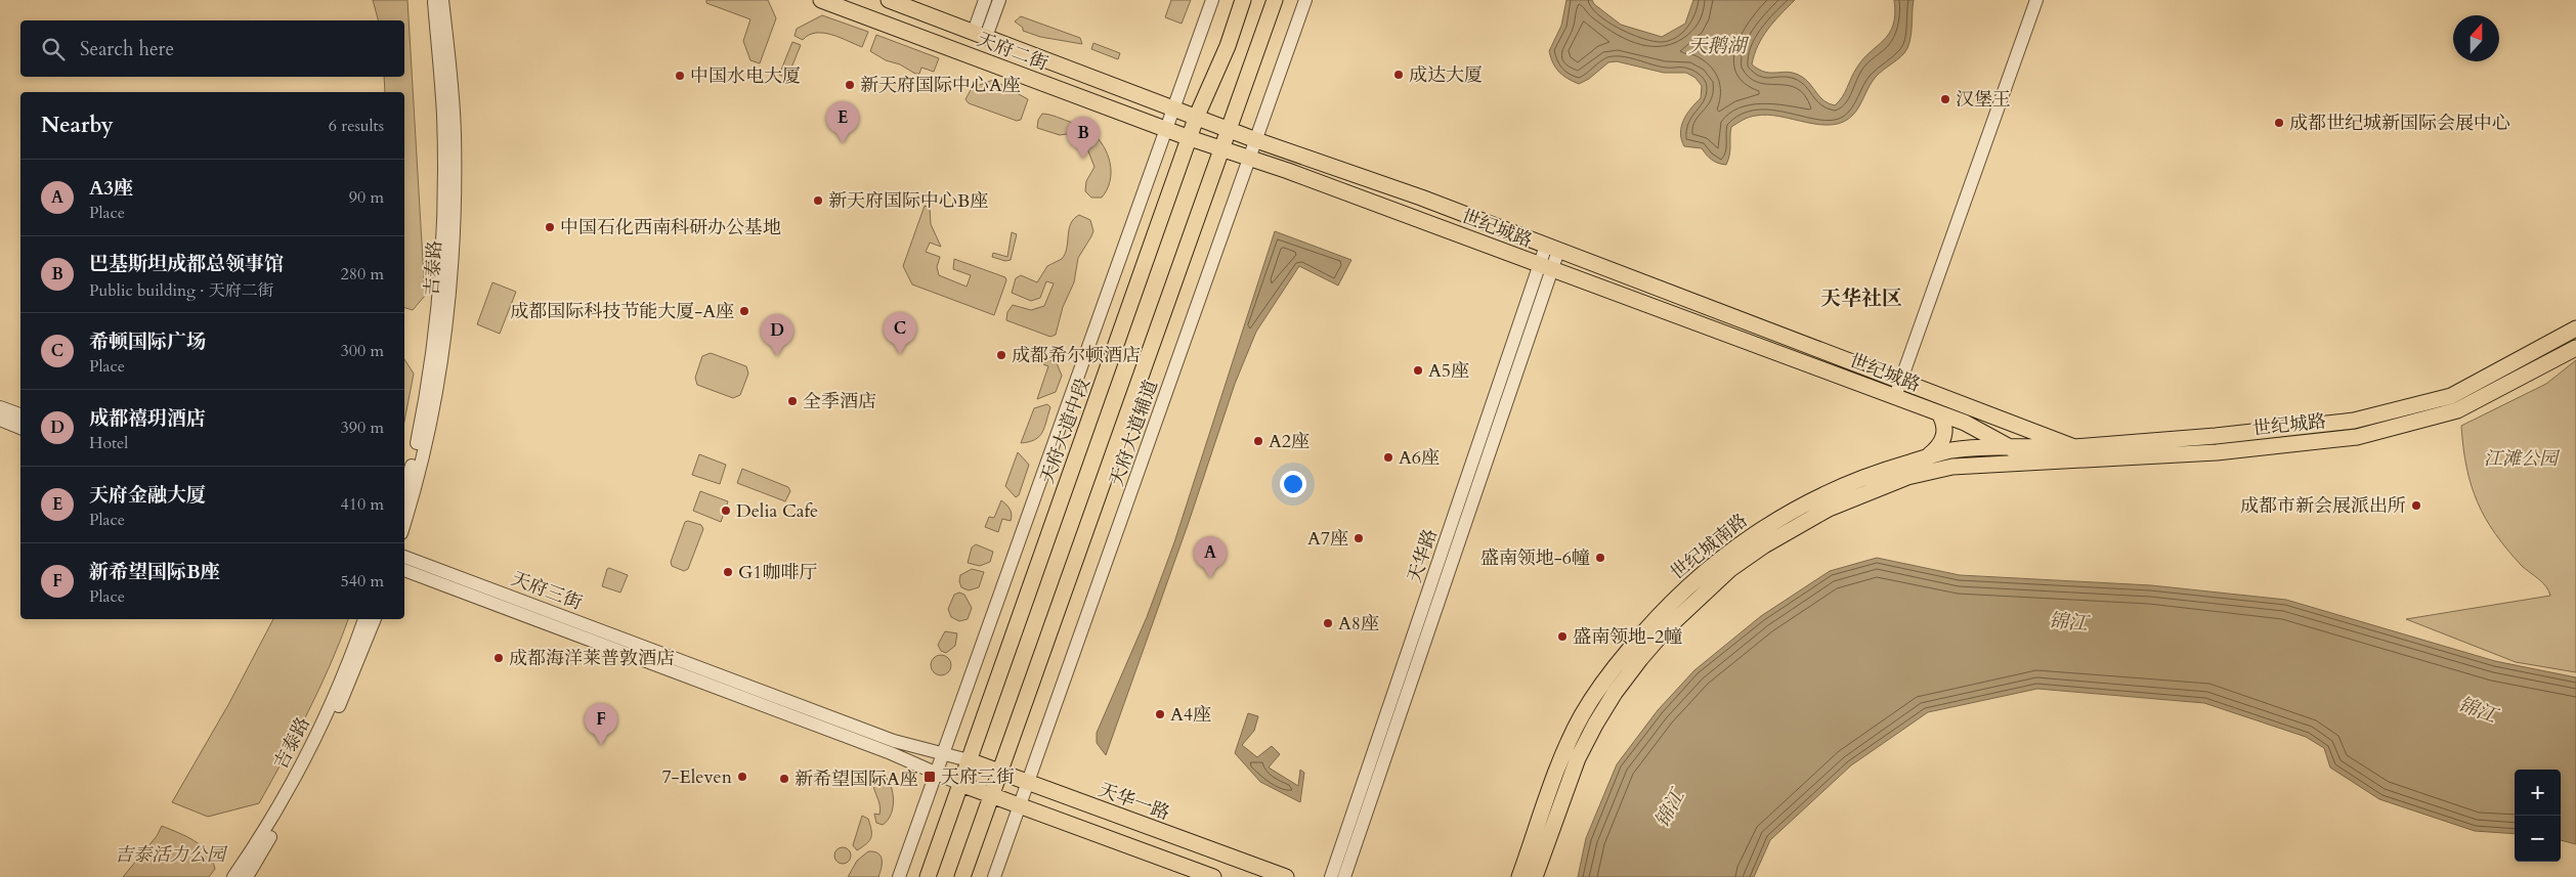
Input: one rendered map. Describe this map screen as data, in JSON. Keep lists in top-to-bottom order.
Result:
{
  "streets": {
    "main road": [
      "天府二街",
      "世纪城路",
      "天府大道中段",
      "世纪城南路",
      "天华一路"
    ],
    "street": [
      "吉泰路",
      "天府大道辅道",
      "天华路",
      "天府三街"
    ]
  },
  "crossings": [
    ["天府二街", "世纪城路"],
    ["天府二街", "天府大道中段"],
    ["世纪城路", "天府大道中段"],
    ["世纪城路", "天府大道辅道"],
    ["世纪城路", "世纪城南路"],
    ["世纪城路", "天华路"],
    ["天府大道中段", "天府三街"],
    ["天府大道中段", "天华一路"],
    ["天府大道辅道", "天华一路"],
    ["天府三街", "天华一路"]
  ],
  "districts": ["天华社区"],
  "water": ["天鹅湖", "锦江"],
  "parks": ["江滩公园", "吉泰活力公园"],
  "places": {
    "other": [
      "成达大厦",
      "中国水电大厦",
      "新天府国际中心A座",
      "汉堡王",
      "成都世纪城新国际会展中心",
      "新天府国际中心B座",
      "中国石化西南科研办公基地",
      "成都国际科技节能大厦-A座",
      "成都希尔顿酒店",
      "A5座",
      "全季酒店",
      "A2座",
      "A6座",
      "成都市新会展派出所",
      "Delia Cafe",
      "A7座",
      "盛南领地-6幢",
      "G1咖啡厅",
      "A8座",
      "盛南领地-2幢",
      "成都海洋莱普敦酒店",
      "A4座",
      "7-Eleven",
      "新希望国际A座"
    ],
    "transit": ["天府三街"]
  },
  "north": "top",
  "page": {
    "search": "Search here",
    "heading": ["Nearby", "6 results"],
    "pins": [
      "E",
      "B",
      "C",
      "D",
      "A",
      "F"
    ],
    "list": [
      {
        "mark": "A",
        "name": "A3座",
        "note": "Place",
        "value": "90 m"
      },
      {
        "mark": "B",
        "name": "巴基斯坦成都总领事馆",
        "note": "Public building · 天府二街",
        "value": "280 m"
      },
      {
        "mark": "C",
        "name": "希顿国际广场",
        "note": "Place",
        "value": "300 m"
      },
      {
        "mark": "D",
        "name": "成都禧玥酒店",
        "note": "Hotel",
        "value": "390 m"
      },
      {
        "mark": "E",
        "name": "天府金融大厦",
        "note": "Place",
        "value": "410 m"
      },
      {
        "mark": "F",
        "name": "新希望国际B座",
        "note": "Place",
        "value": "540 m"
      }
    ],
    "map_buttons": ["+", "−"]
  }
}
